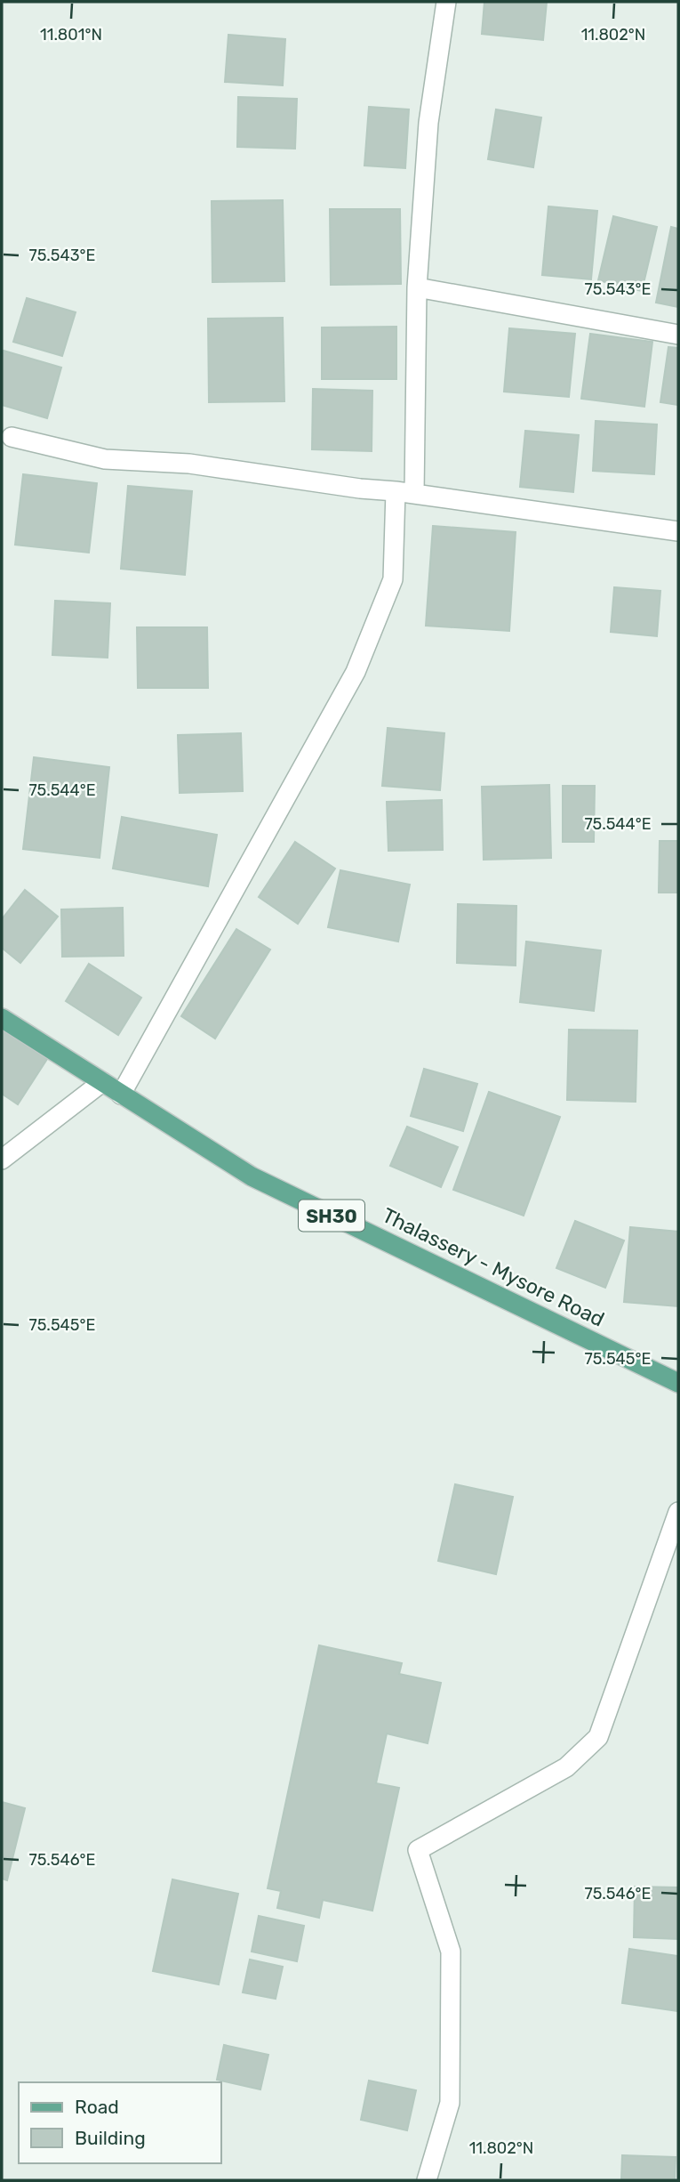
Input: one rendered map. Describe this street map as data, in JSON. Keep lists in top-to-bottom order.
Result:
{
  "streets": {
    "main road": ["SH30", "Thalassery - Mysore Road"]
  },
  "legend": ["Road", "Building"],
  "coordinates": [
    "11.802°N",
    "11.801°N",
    "75.543°E",
    "75.544°E",
    "75.545°E",
    "75.546°E"
  ]
}
